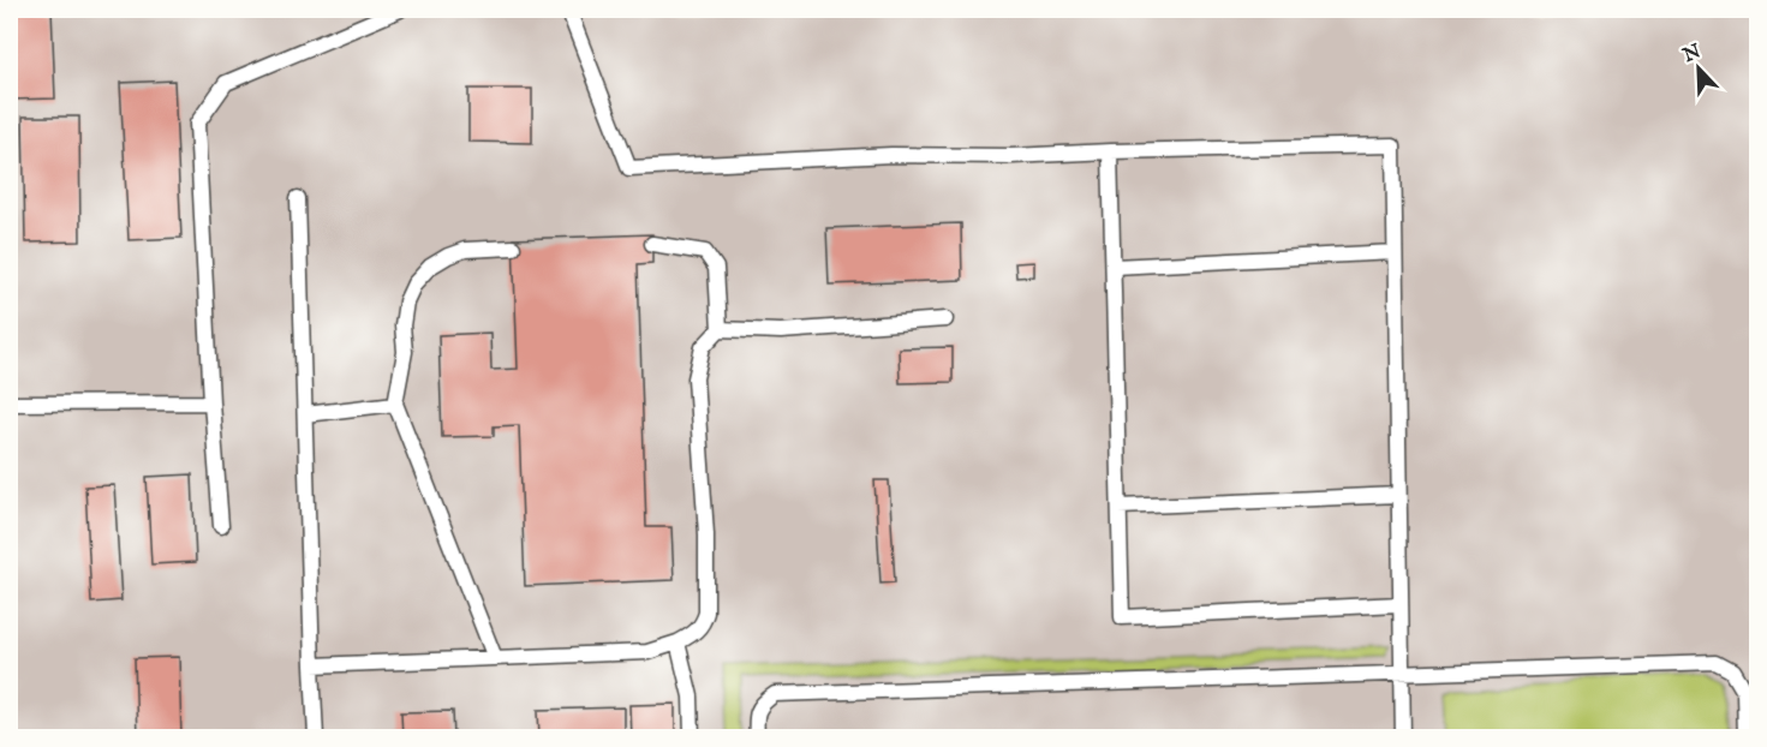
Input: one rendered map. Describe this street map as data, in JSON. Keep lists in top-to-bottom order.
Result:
{
  "north": "top left"
}
